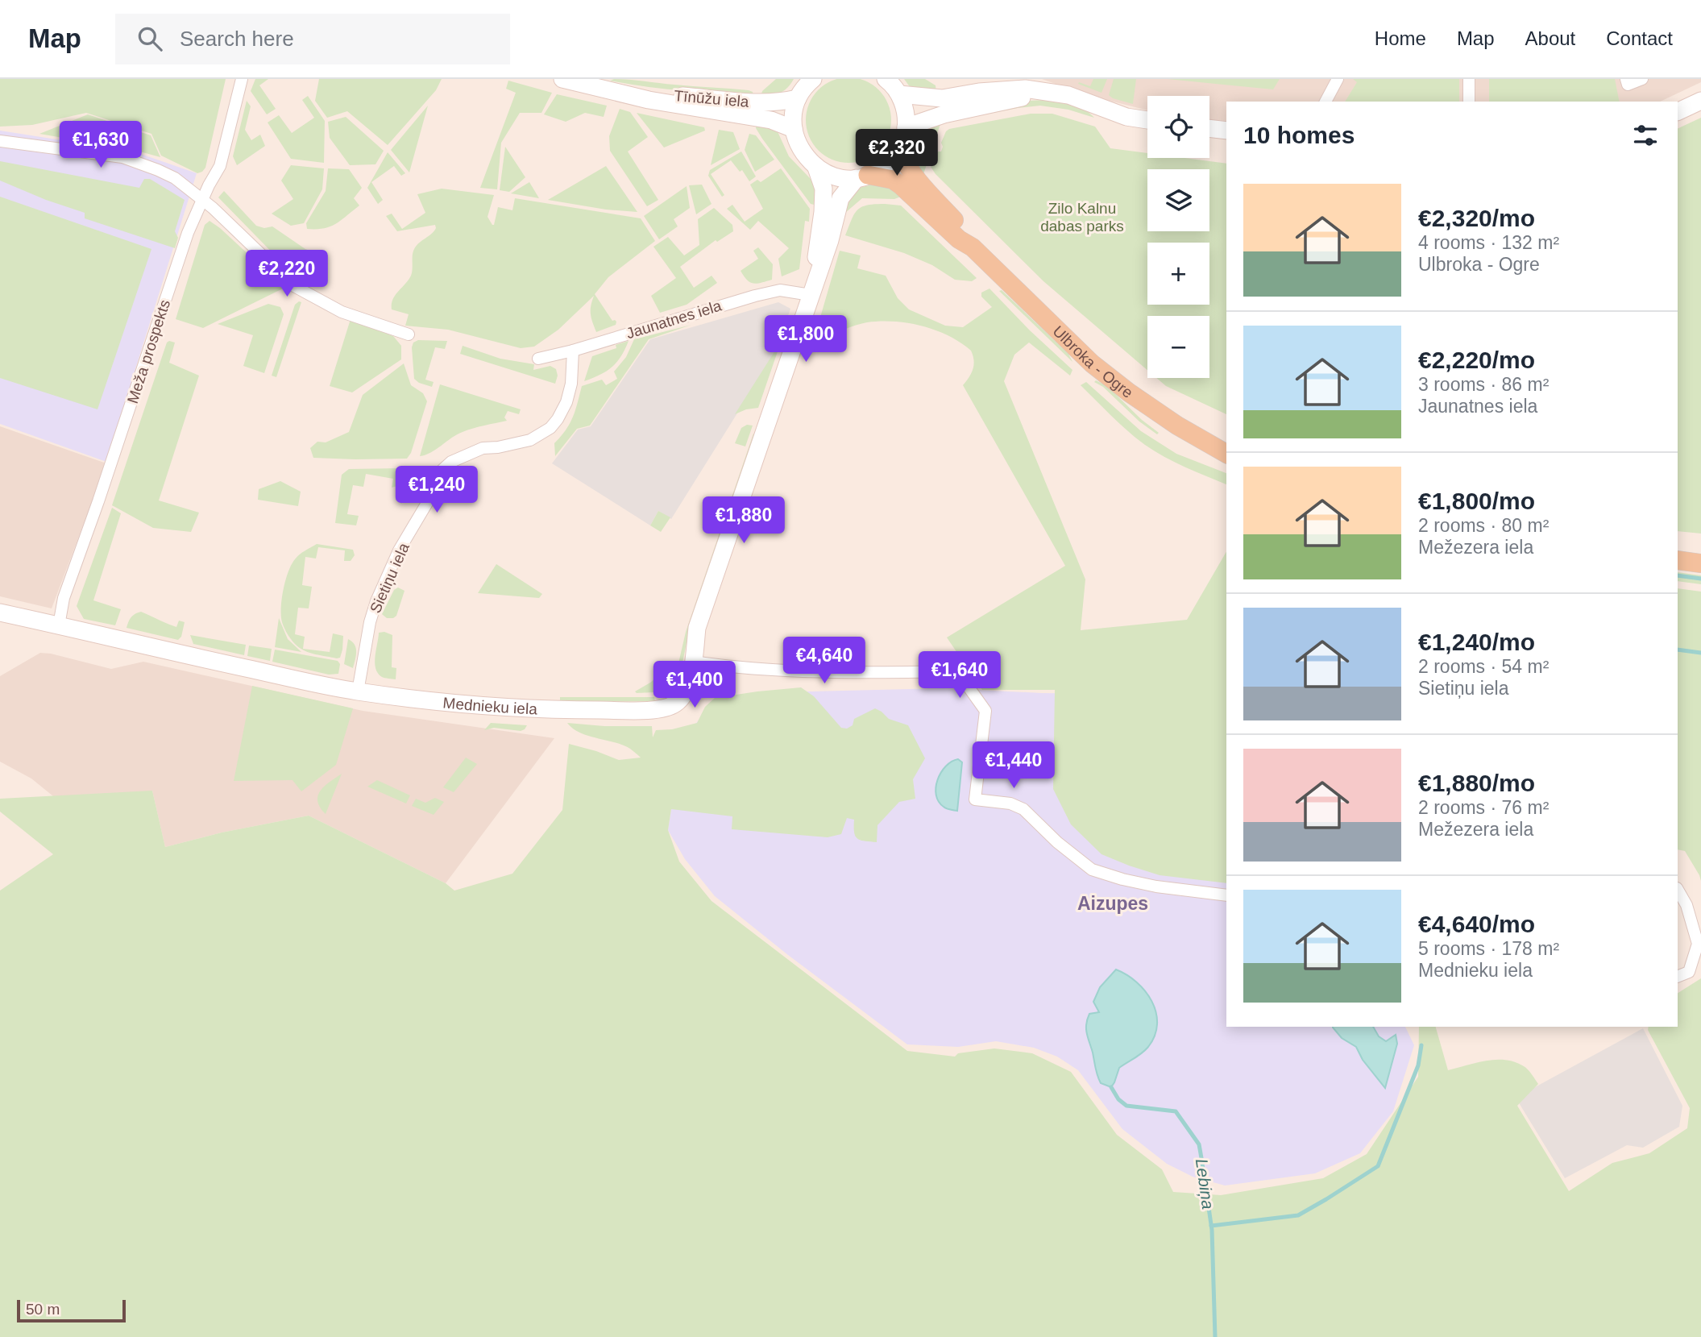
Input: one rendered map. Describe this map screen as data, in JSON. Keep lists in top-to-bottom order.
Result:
{
  "streets": {
    "main road": ["Ulbroka - Ogre"],
    "street": [
      "Tīnūžu iela",
      "Jaunatnes iela",
      "Meža prospekts",
      "Sietiņu iela",
      "Mednieku iela"
    ]
  },
  "crossings": [
    ["Jaunatnes iela", "Sietiņu iela"],
    ["Jaunatnes iela", "Mednieku iela"],
    ["Meža prospekts", "Mednieku iela"],
    ["Sietiņu iela", "Mednieku iela"]
  ],
  "districts": ["Aizupes"],
  "water": ["Lebiņa"],
  "parks": ["Zilo Kalnu dabas parks"],
  "scale_bar": "50 m",
  "page": {
    "header": "Map",
    "search": "Search here",
    "nav": [
      "Home",
      "Map",
      "About",
      "Contact"
    ],
    "map_buttons": ["+", "−"],
    "heading": "10 homes",
    "price": [
      "€1,630",
      "€2,320",
      "€2,220",
      "€1,800",
      "€1,240",
      "€1,880",
      "€4,640",
      "€1,640",
      "€1,400",
      "€1,440"
    ],
    "list": [
      {
        "name": "€2,320/mo",
        "note": "4 rooms · 132 m² · Ulbroka - Ogre"
      },
      {
        "name": "€2,220/mo",
        "note": "3 rooms · 86 m² · Jaunatnes iela"
      },
      {
        "name": "€1,800/mo",
        "note": "2 rooms · 80 m² · Mežezera iela"
      },
      {
        "name": "€1,240/mo",
        "note": "2 rooms · 54 m² · Sietiņu iela"
      },
      {
        "name": "€1,880/mo",
        "note": "2 rooms · 76 m² · Mežezera iela"
      },
      {
        "name": "€4,640/mo",
        "note": "5 rooms · 178 m² · Mednieku iela"
      }
    ],
    "scale": "50 m"
  }
}
